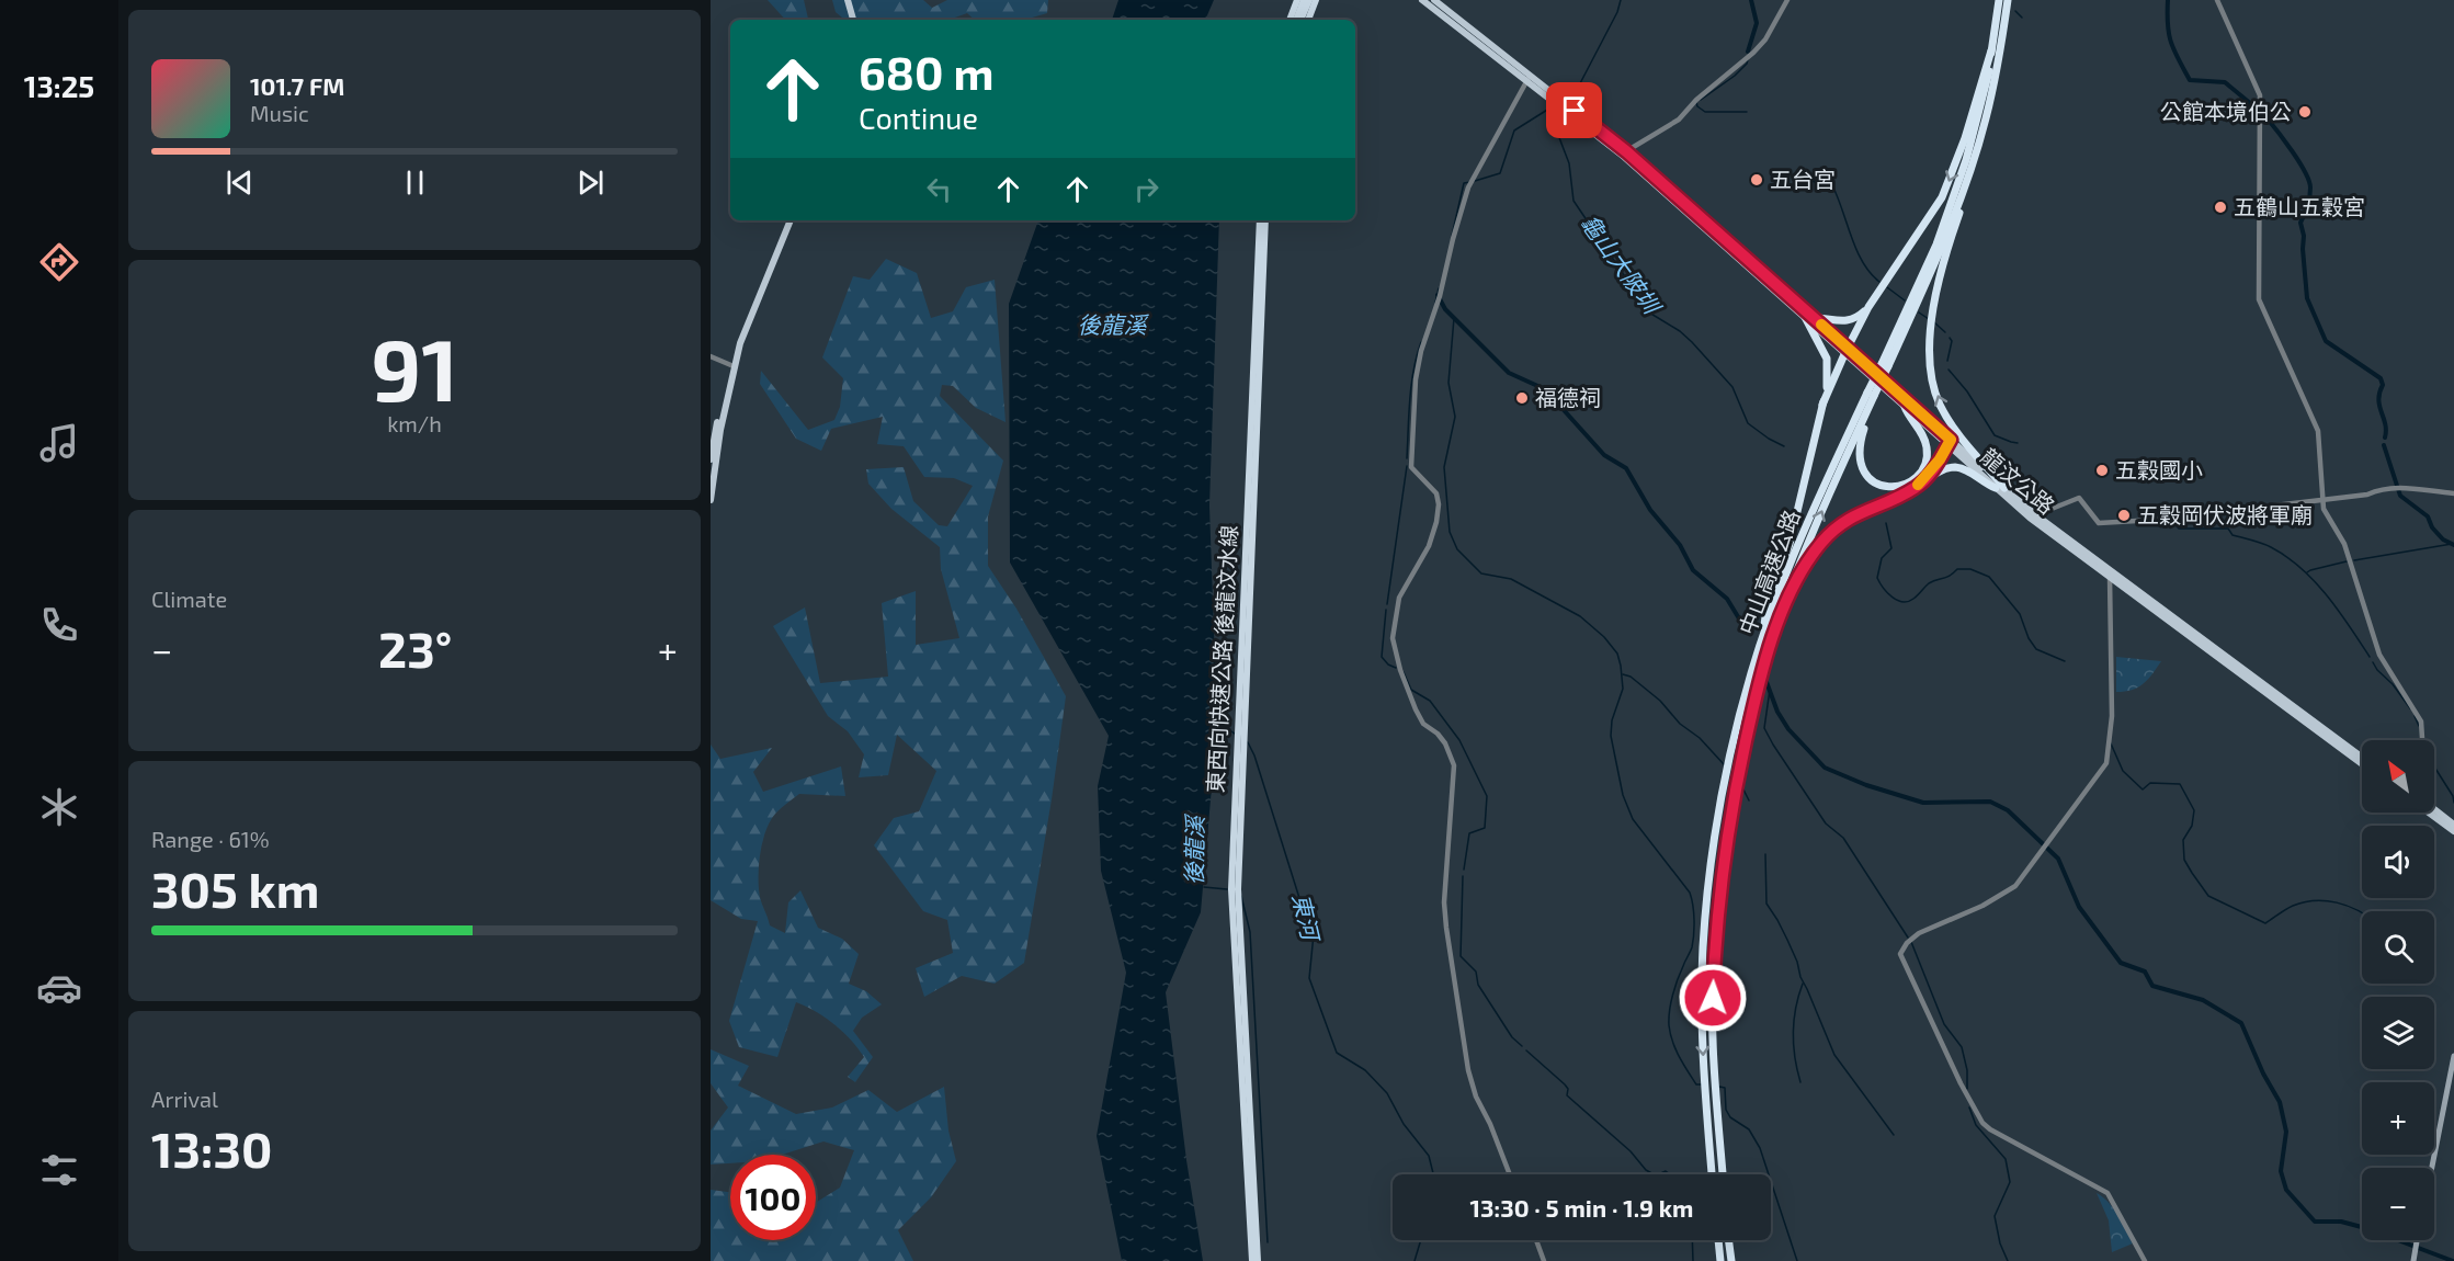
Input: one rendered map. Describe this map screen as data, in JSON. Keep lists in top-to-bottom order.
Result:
{
  "streets": {
    "highway": ["中山高速公路", "東西向快速公路 後龍汶水線"],
    "main road": ["龍汶公路"]
  },
  "water": ["龜山大陂圳", "後龍溪", "東河"],
  "places": [
    "公館本境伯公",
    "五台宮",
    "五鶴山五穀宮",
    "福德祠",
    "五穀國小",
    "五穀岡伏波將軍廟"
  ],
  "north": "top left",
  "page": {
    "tabs": "13:25",
    "turn": ["680 m", "Continue"],
    "song": ["101.7 FM", "Music"],
    "tile": [
      ["91", "km/h"],
      "Climate",
      ["Range · 61%", "305 km"],
      ["Arrival", "13:30"]
    ],
    "heat": ["−", "23°", "+"],
    "map_buttons": ["+", "−"],
    "limit": "100",
    "trip": "13:30 · 5 min · 1.9 km"
  }
}
